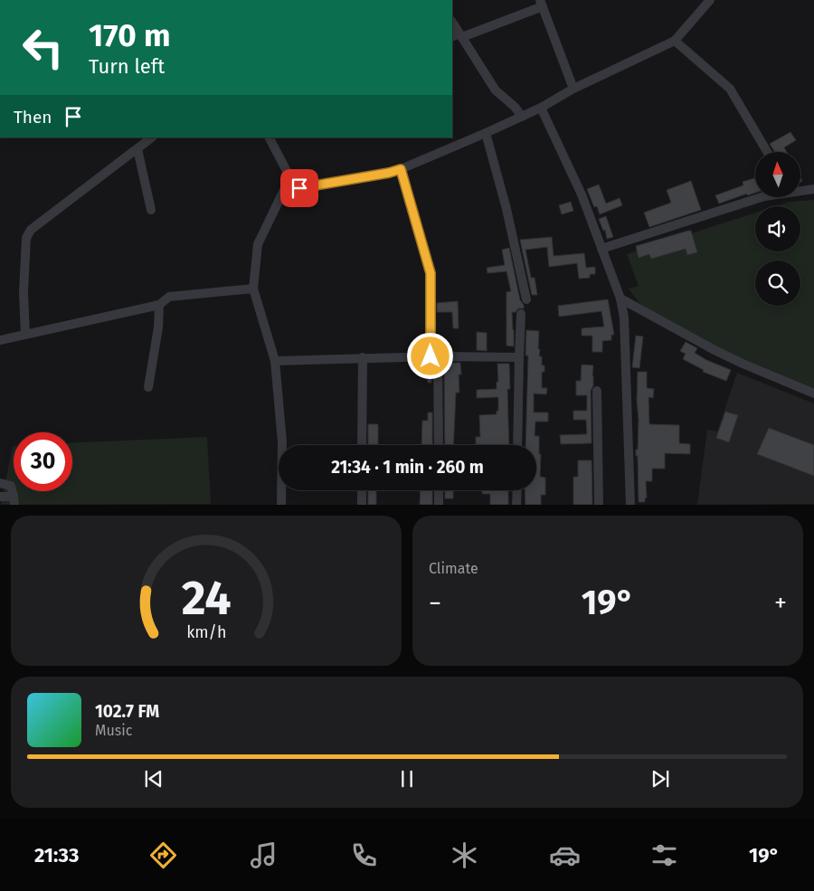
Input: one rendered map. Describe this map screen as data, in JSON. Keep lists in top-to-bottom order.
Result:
{
  "north": "top",
  "page": {
    "turn": ["170 m", "Turn left"],
    "then": "Then",
    "limit": "30",
    "trip": "21:34 · 1 min · 260 m",
    "tile": "Climate",
    "heat": ["−", "19°", "+"],
    "song": ["102.7 FM", "Music"],
    "tabs": ["21:33", "19°"],
    "gauge": ["24", "km/h"]
  }
}
